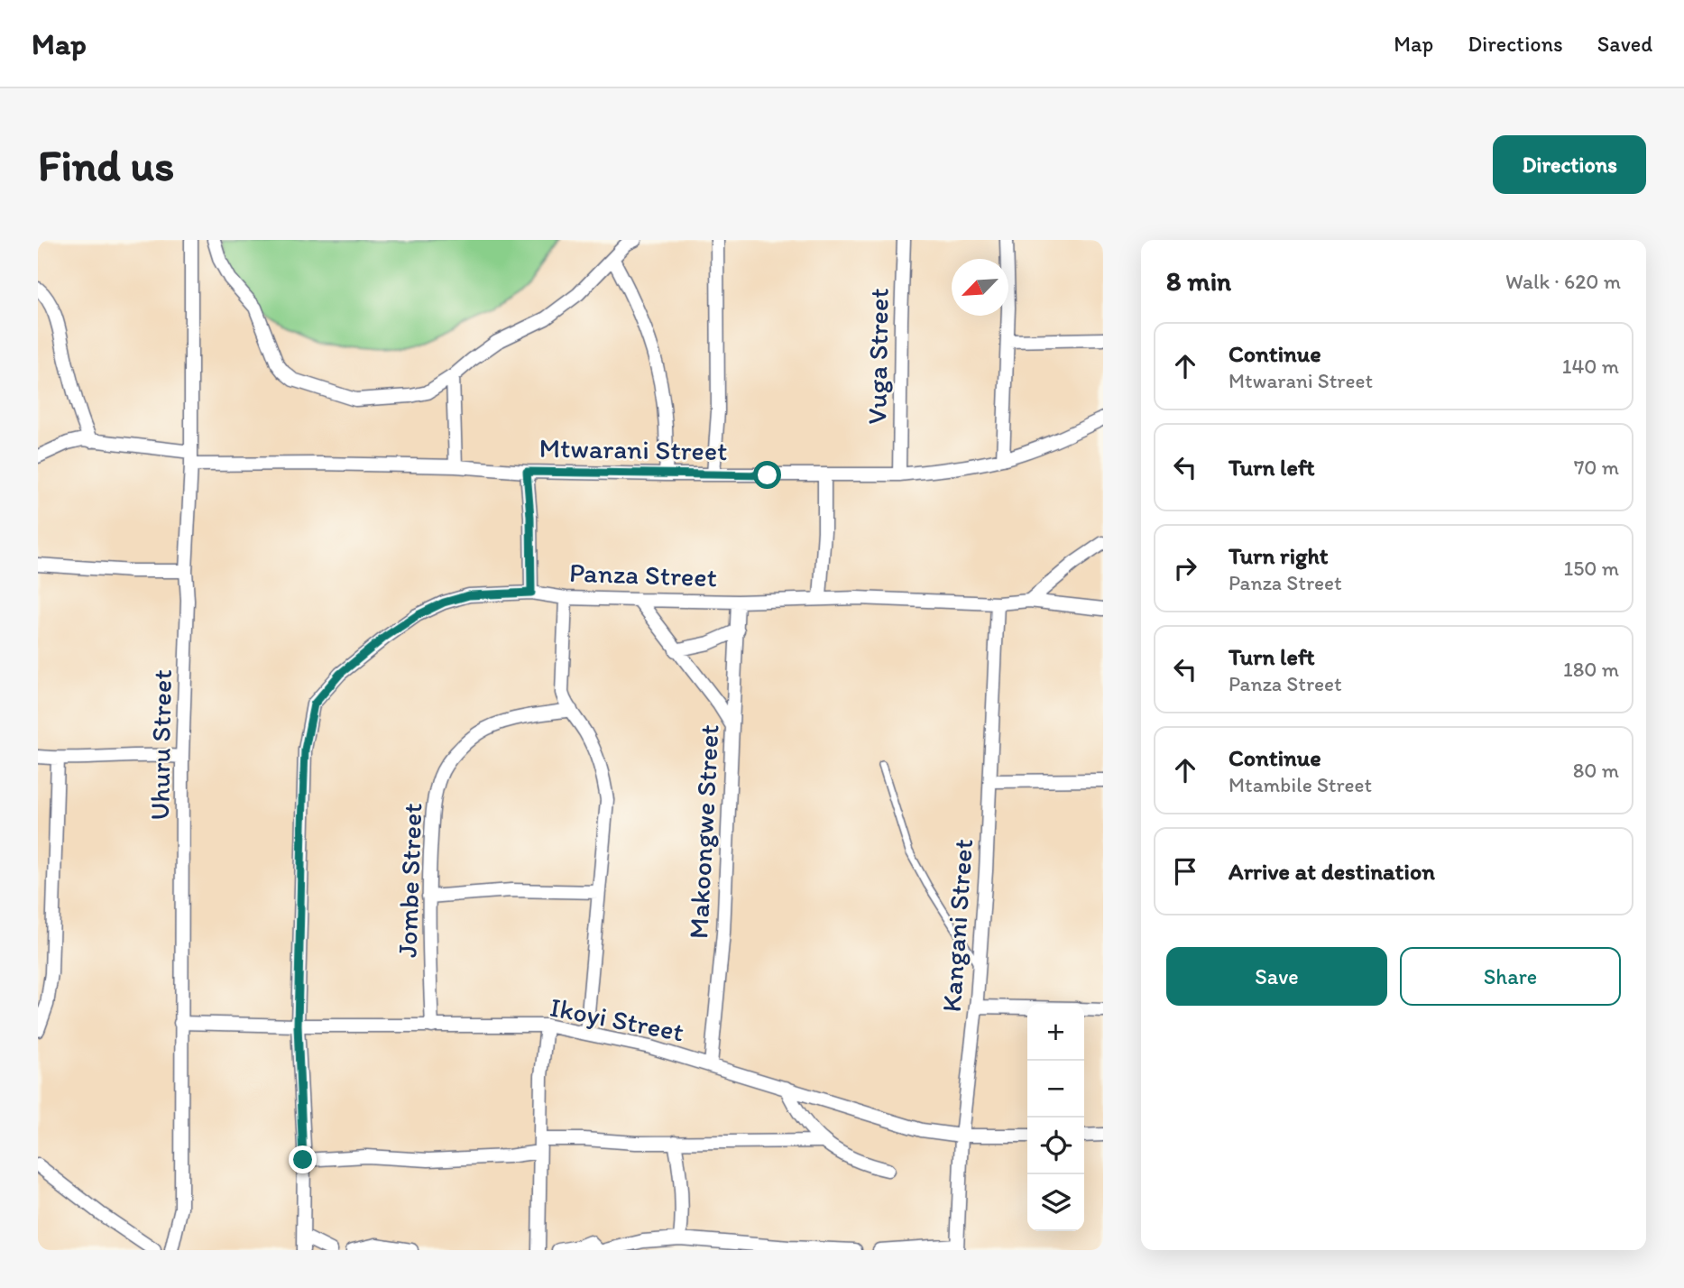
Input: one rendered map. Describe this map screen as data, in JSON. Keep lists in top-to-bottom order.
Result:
{
  "streets": {
    "street": [
      "Vuga Street",
      "Mtwarani Street",
      "Panza Street",
      "Uhuru Street",
      "Makoongwe Street",
      "Jombe Street",
      "Kangani Street",
      "Ikoyi Street"
    ]
  },
  "crossings": [
    ["Vuga Street", "Mtwarani Street"],
    ["Mtwarani Street", "Uhuru Street"],
    ["Panza Street", "Makoongwe Street"],
    ["Panza Street", "Kangani Street"],
    ["Panza Street", "Ikoyi Street"],
    ["Uhuru Street", "Ikoyi Street"],
    ["Makoongwe Street", "Ikoyi Street"],
    ["Jombe Street", "Ikoyi Street"],
    ["Kangani Street", "Ikoyi Street"]
  ],
  "north": "bottom left",
  "page": {
    "header": "Map",
    "nav": ["Map", "Directions", "Saved"],
    "buttons": [
      "Directions",
      ["Save", "Share"]
    ],
    "title": "Find us",
    "heading": ["8 min", "Walk · 620 m"],
    "list": [
      ["Continue", "Mtwarani Street", "140 m"],
      ["Turn left", "70 m"],
      ["Turn right", "Panza Street", "150 m"],
      ["Turn left", "Panza Street", "180 m"],
      ["Continue", "Mtambile Street", "80 m"],
      "Arrive at destination"
    ],
    "map_buttons": ["+", "−"]
  }
}
